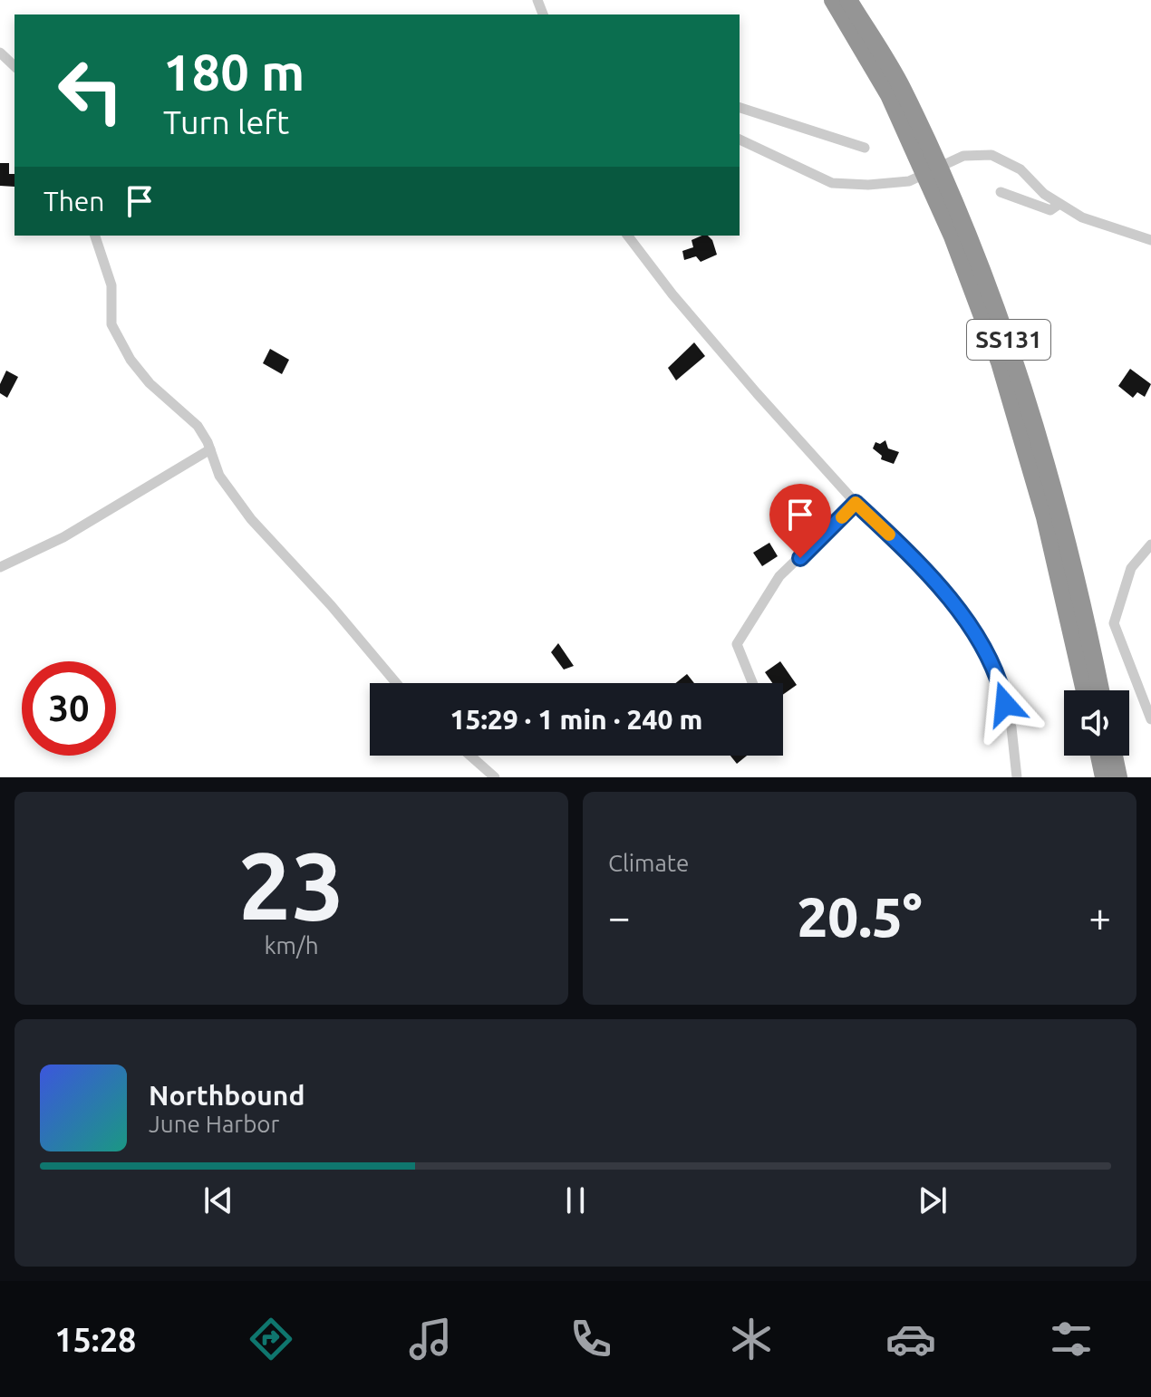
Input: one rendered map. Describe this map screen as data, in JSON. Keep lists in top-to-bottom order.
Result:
{
  "streets": {
    "highway": ["SS131"]
  },
  "page": {
    "turn": ["180 m", "Turn left"],
    "then": "Then",
    "limit": "30",
    "trip": "15:29 · 1 min · 240 m",
    "tile": [
      ["23", "km/h"],
      "Climate"
    ],
    "heat": ["−", "20.5°", "+"],
    "song": ["Northbound", "June Harbor"],
    "tabs": "15:28"
  }
}
